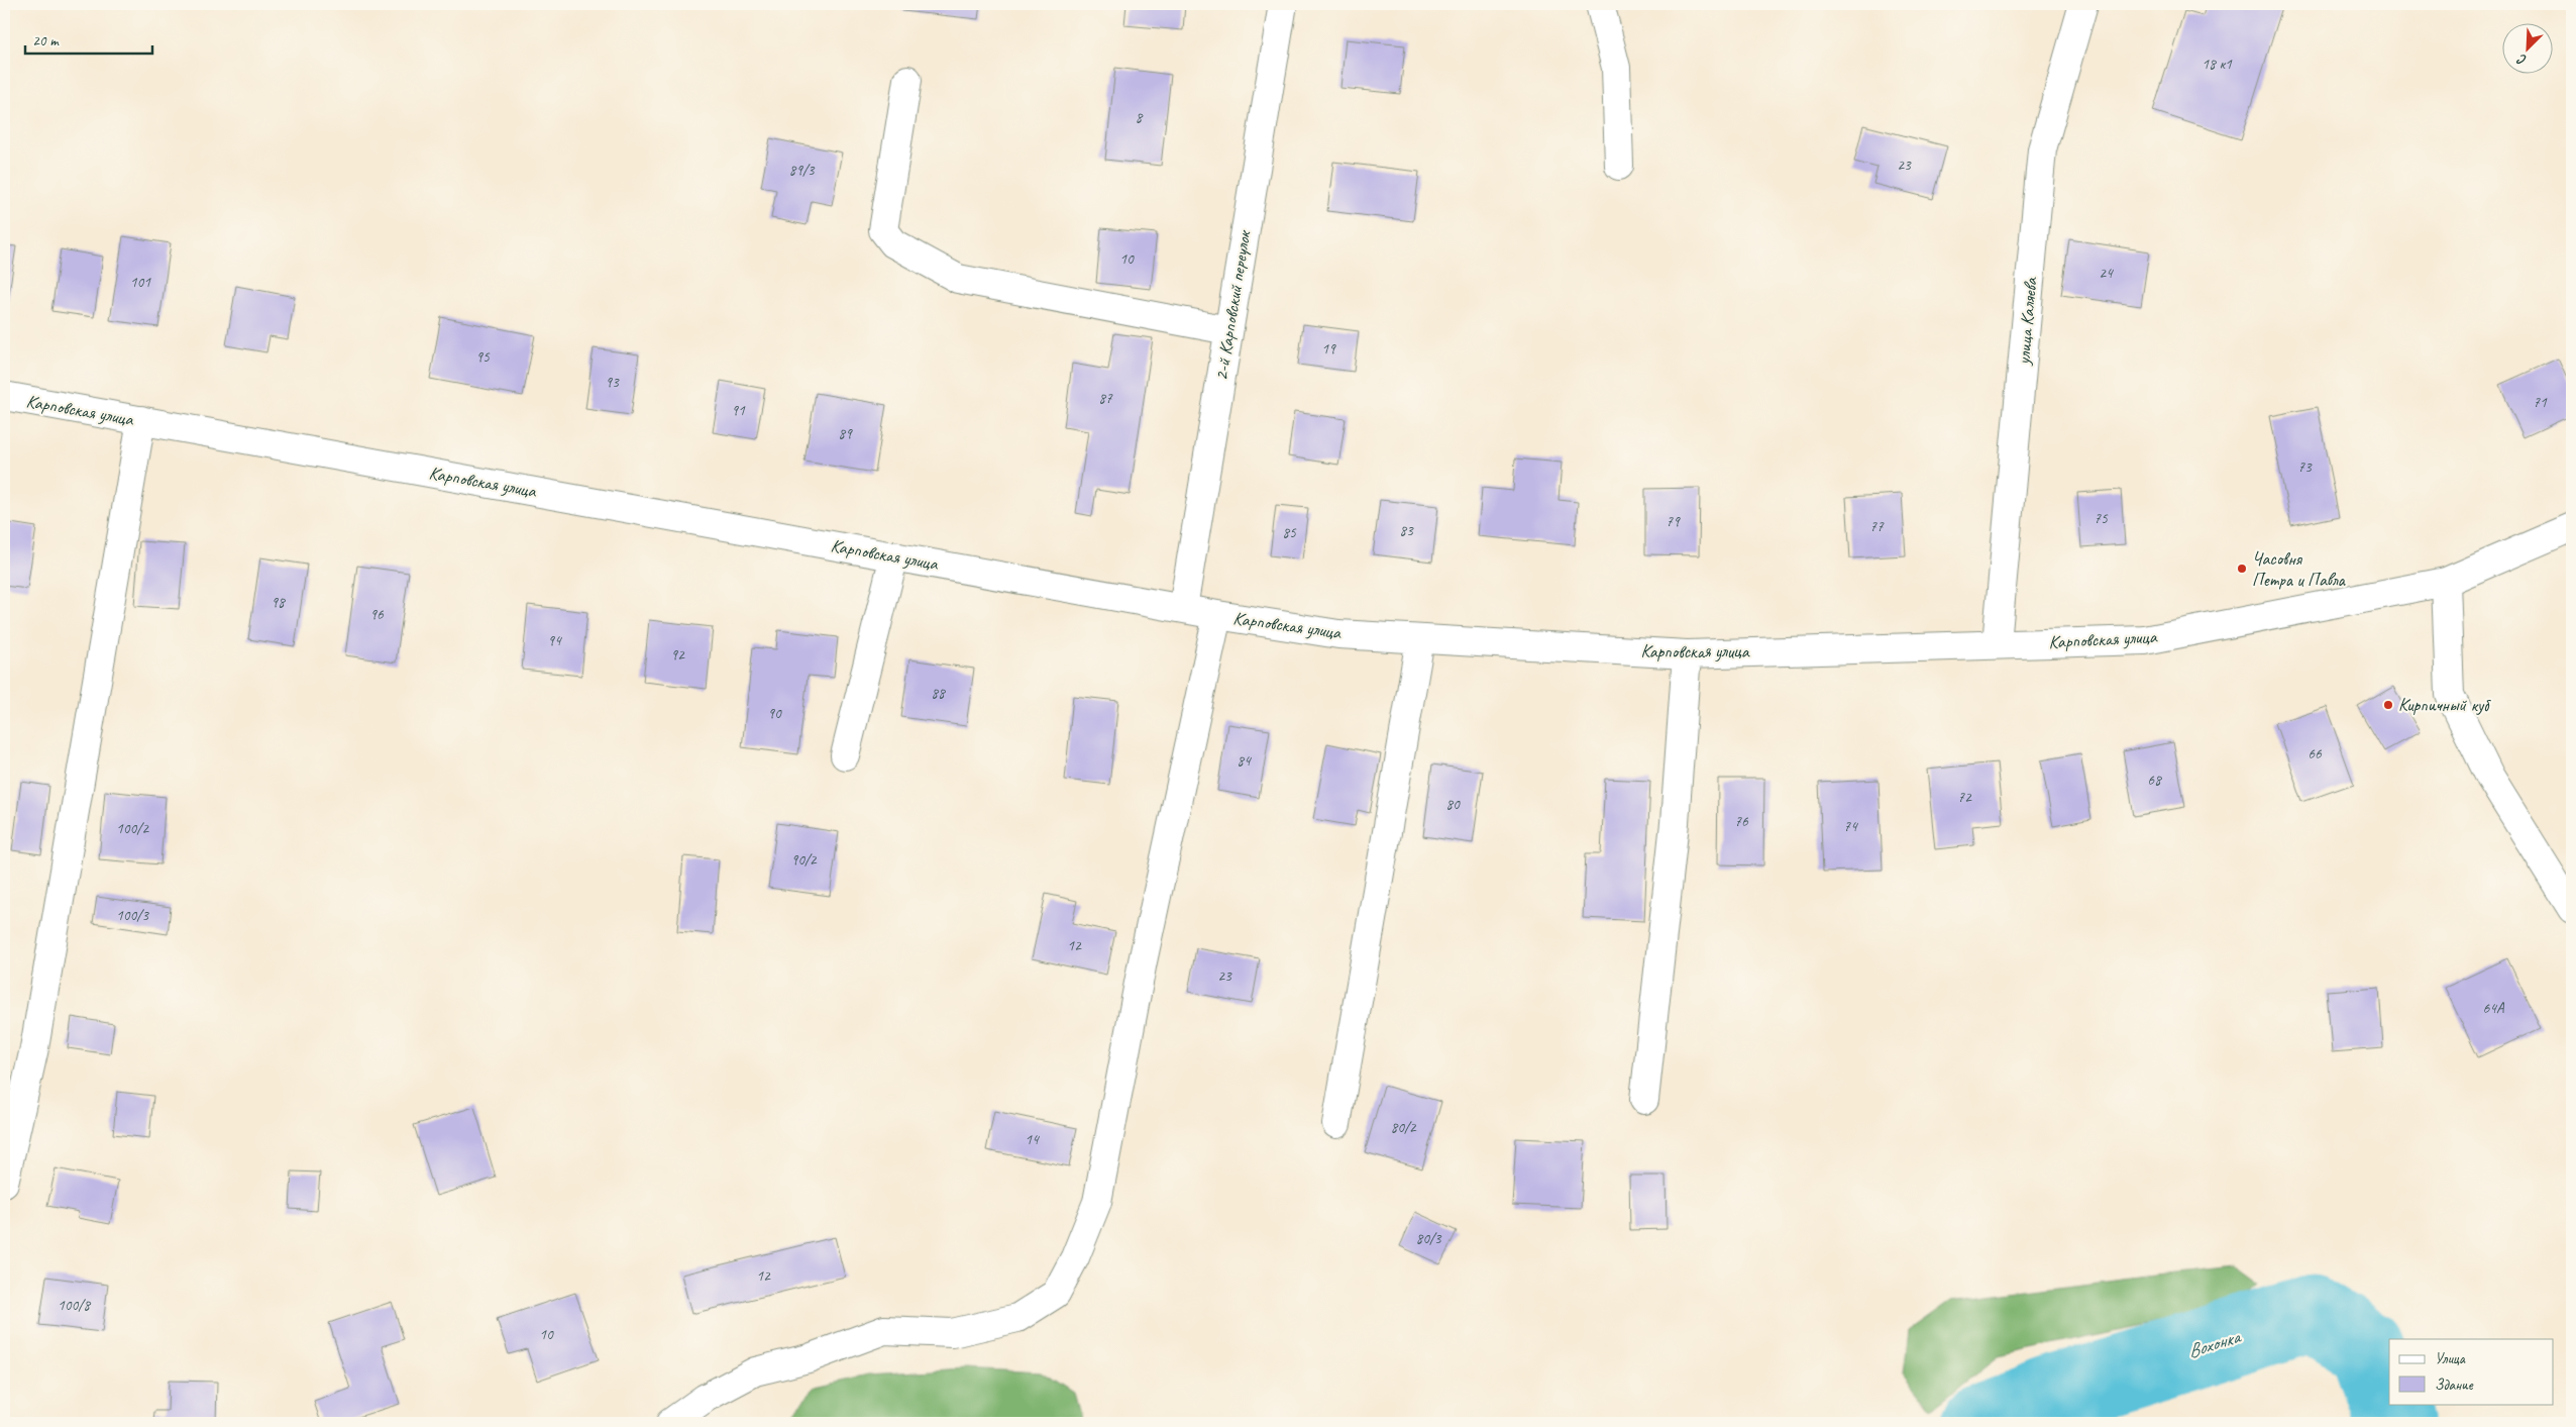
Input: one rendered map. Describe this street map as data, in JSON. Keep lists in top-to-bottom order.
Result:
{
  "streets": {
    "street": ["2-й Карповский переулок", "улица Каляева", "Карповская улица"]
  },
  "crossings": [
    ["2-й Карповский переулок", "Карповская улица"],
    ["улица Каляева", "Карповская улица"]
  ],
  "water": ["Вохонка"],
  "places": ["Часовня Петра и Павла", "Кирпичный куб"],
  "house_numbers": [
    "18 к1",
    "8",
    "23",
    "89/3",
    "10",
    "24",
    "101",
    "19",
    "95",
    "93",
    "87",
    "71",
    "91",
    "89",
    "73",
    "75",
    "79",
    "77",
    "83",
    "85",
    "98",
    "96",
    "94",
    "92",
    "88",
    "90",
    "66",
    "84",
    "68",
    "72",
    "80",
    "76",
    "74",
    "100/2",
    "90/2",
    "100/3",
    "12",
    "23",
    "64А",
    "80/2",
    "14",
    "80/3",
    "12",
    "100/8",
    "10"
  ],
  "legend": ["Улица", "Здание"],
  "scale_bar": "20 m",
  "north": "bottom left"
}
